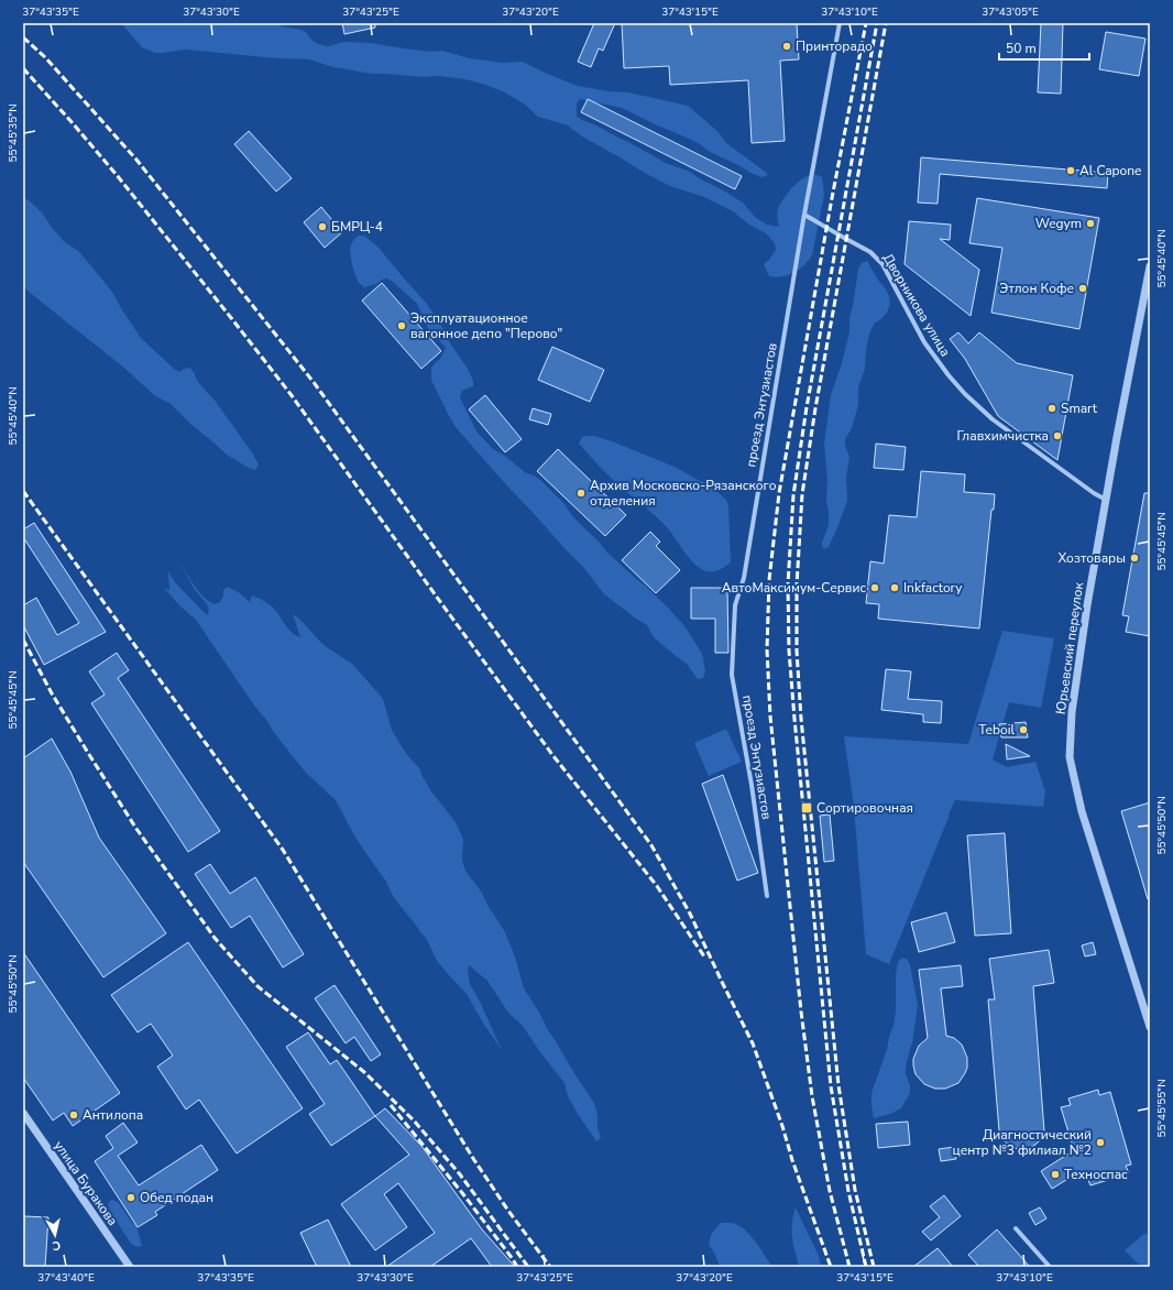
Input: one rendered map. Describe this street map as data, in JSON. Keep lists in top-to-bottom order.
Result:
{
  "streets": {
    "street": [
      "Дворникова улица",
      "проезд Энтузиастов",
      "Юрьевский переулок",
      "улица Буракова"
    ]
  },
  "crossings": [
    ["Дворникова улица", "проезд Энтузиастов"],
    ["Дворникова улица", "Юрьевский переулок"]
  ],
  "places": {
    "other": [
      "Принторадо",
      "Al Capone",
      "Wegym",
      "БМРЦ-4",
      "Этлон Кофе",
      "Эксплуатационное вагонное депо \"Перово\"",
      "Smart",
      "Главхимчистка",
      "Архив Московско-Рязанского отделения",
      "Хозтовары",
      "АвтоМаксимум-Сервиc",
      "Inkfactory",
      "Teboil",
      "Антилопа",
      "Диагностический центр №3 филиал №2",
      "Техноспас",
      "Обед подан"
    ],
    "transit": ["Сортировочная"]
  },
  "scale_bar": "50 m",
  "north": "bottom",
  "coordinates": [
    "37°43'35\"E",
    "37°43'30\"E",
    "37°43'25\"E",
    "37°43'20\"E",
    "37°43'15\"E",
    "37°43'10\"E",
    "37°43'05\"E",
    "55°45'35\"N",
    "55°45'40\"N",
    "55°45'45\"N",
    "55°45'50\"N",
    "55°45'55\"N",
    "37°43'40\"E"
  ]
}
